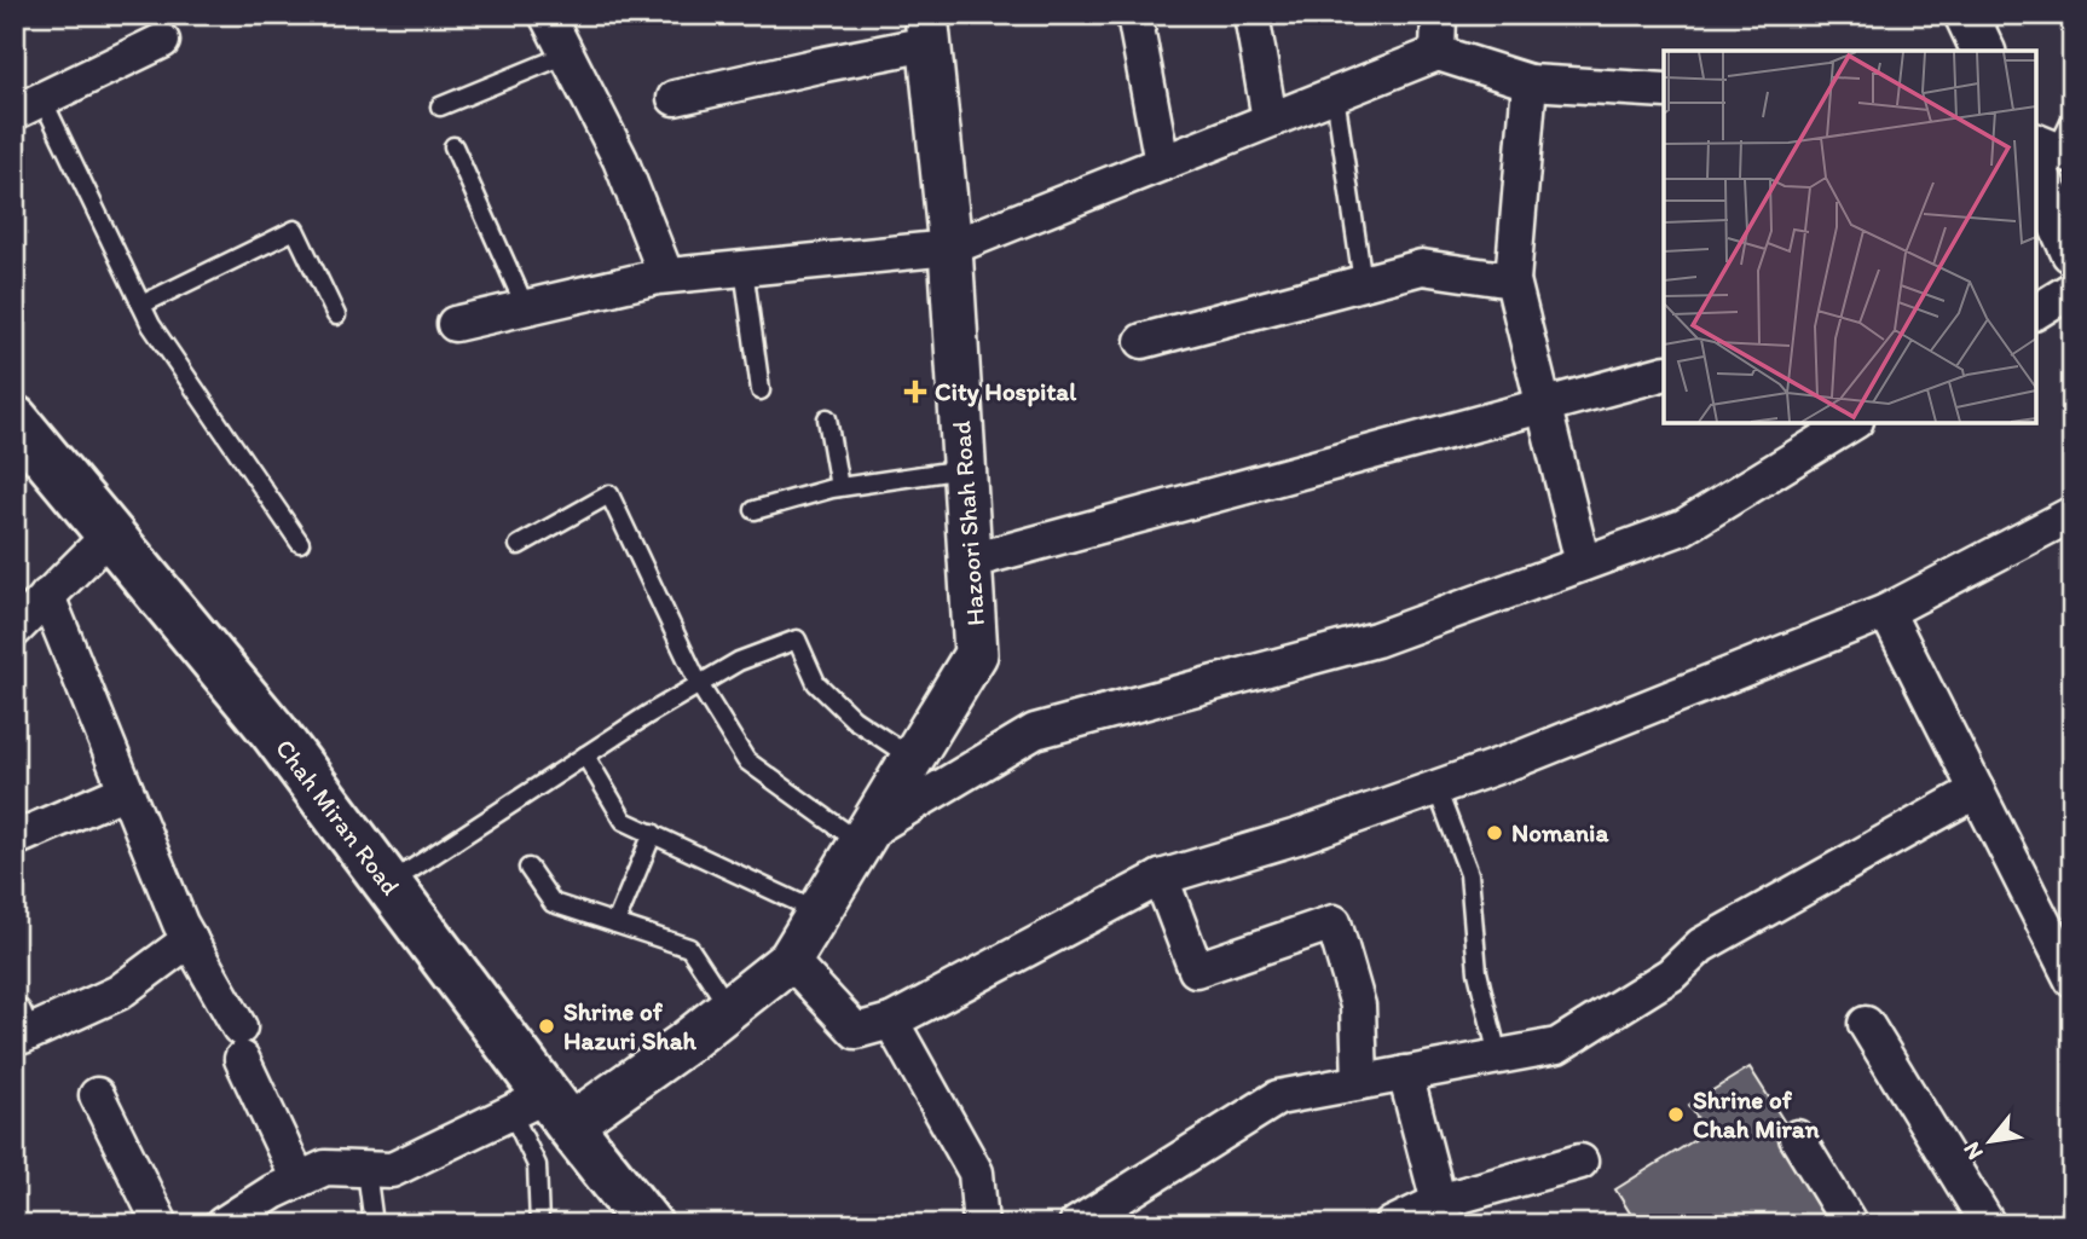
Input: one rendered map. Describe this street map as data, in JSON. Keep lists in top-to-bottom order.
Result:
{
  "streets": {
    "main road": ["Chah Miran Road"],
    "street": ["Hazoori Shah Road"]
  },
  "crossings": [
    ["Hazoori Shah Road", "Chah Miran Road"]
  ],
  "places": {
    "health": ["City Hospital"],
    "other": ["Nomania", "Shrine of Hazuri Shah", "Shrine of Chah Miran"]
  },
  "north": "bottom left"
}
